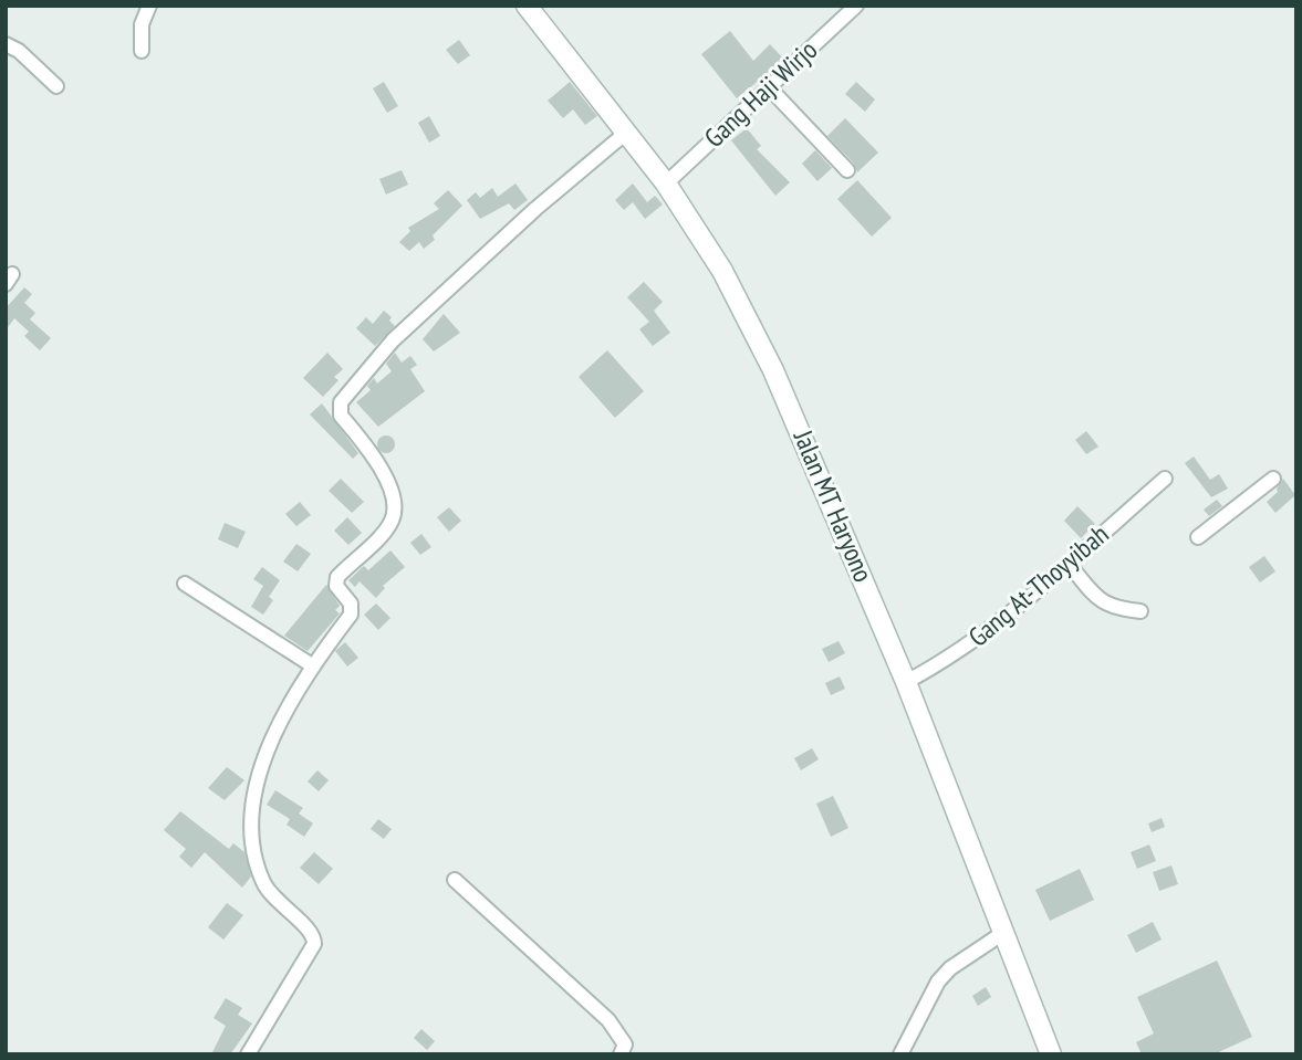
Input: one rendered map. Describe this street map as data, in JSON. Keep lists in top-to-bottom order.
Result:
{
  "streets": {
    "main road": ["Jalan MT Haryono"],
    "street": ["Gang Haji Wirjo", "Gang At-Thoyyibah"]
  },
  "crossings": [
    ["Gang Haji Wirjo", "Jalan MT Haryono"],
    ["Jalan MT Haryono", "Gang At-Thoyyibah"]
  ]
}
